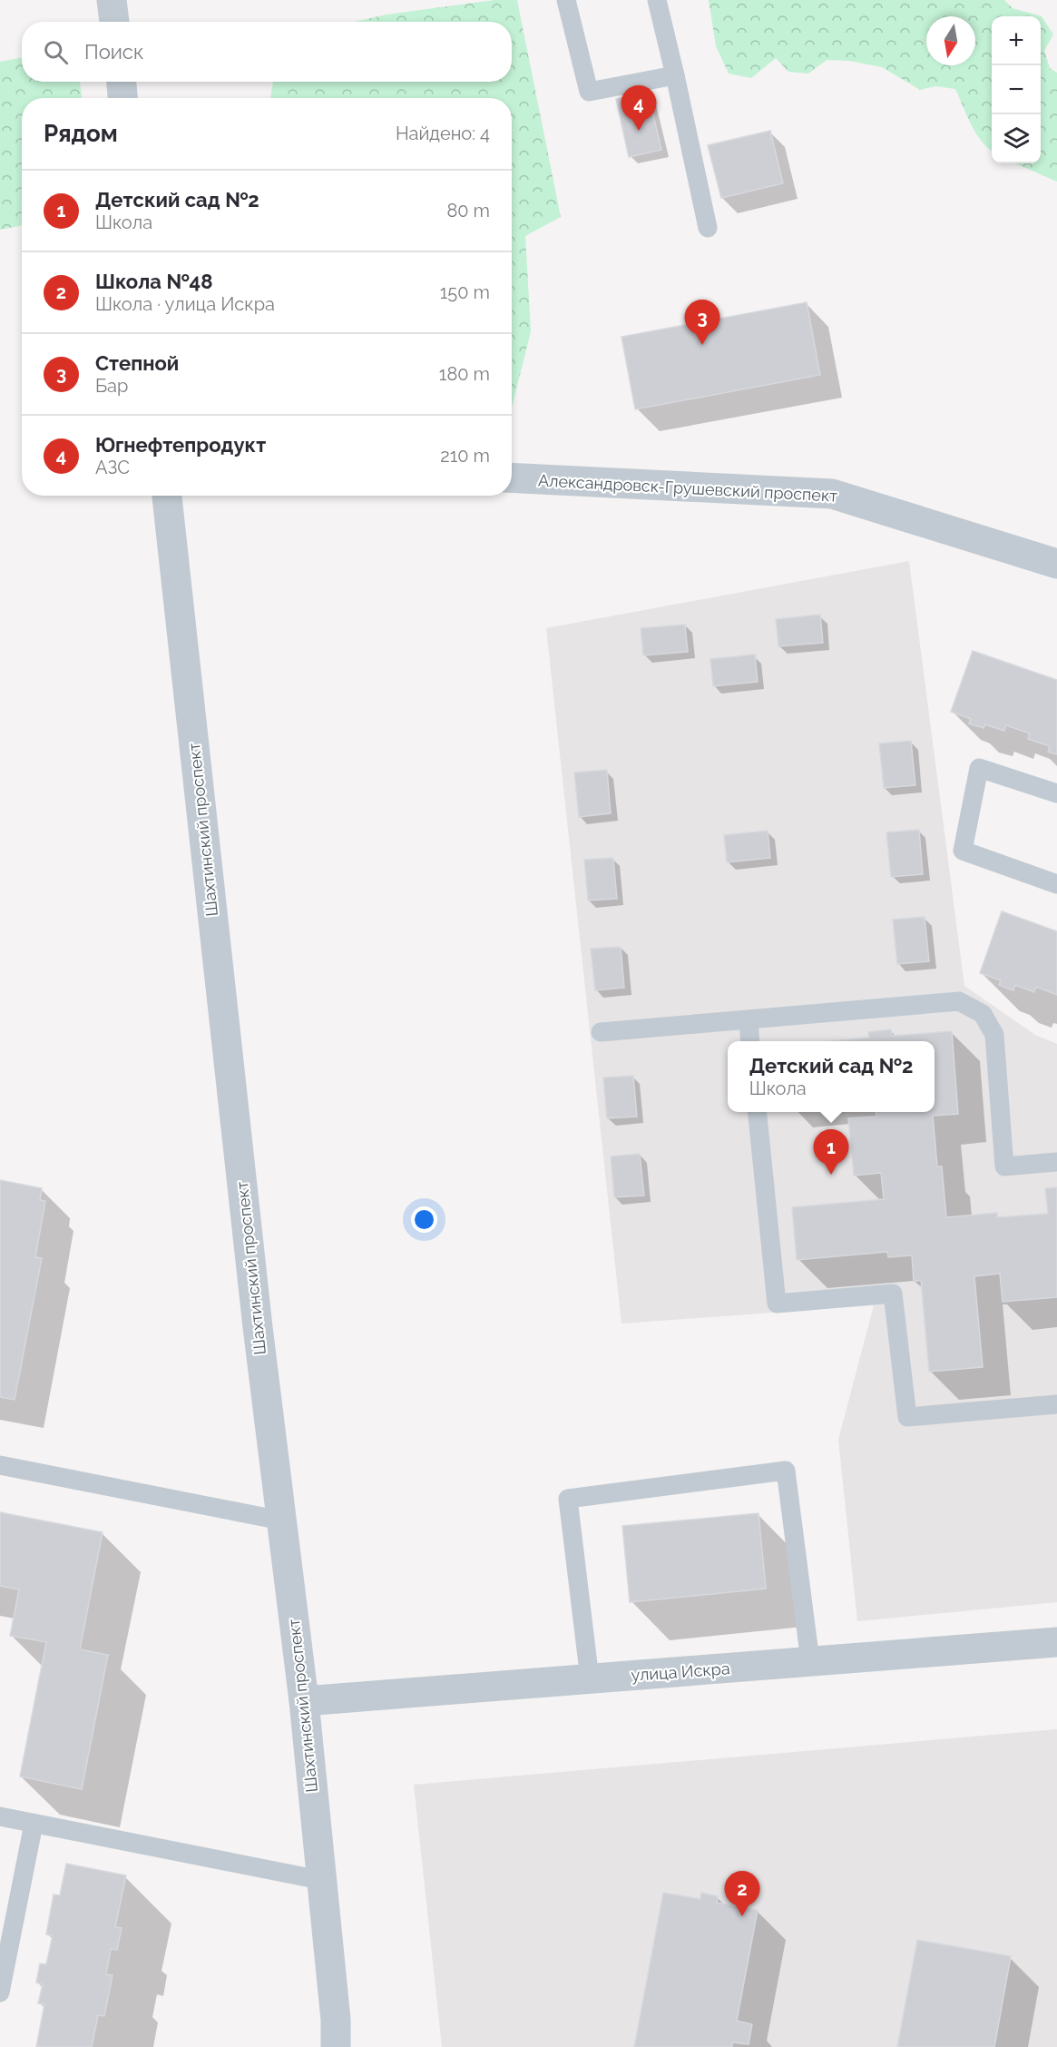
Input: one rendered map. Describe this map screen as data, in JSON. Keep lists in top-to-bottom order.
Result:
{
  "streets": {
    "street": ["Александровск-Грушевский проспект", "Шахтинский проспект", "улица Искра"]
  },
  "crossings": [
    ["Шахтинский проспект", "улица Искра"]
  ],
  "north": "bottom",
  "page": {
    "map_buttons": ["+", "−"],
    "search": "Поиск",
    "pins": [
      "4",
      "3",
      "1",
      "2"
    ],
    "heading": ["Рядом", "Найдено: 4"],
    "list": [
      {
        "mark": "1",
        "name": "Детский сад №2",
        "note": "Школа",
        "value": "80 m"
      },
      {
        "mark": "2",
        "name": "Школа №48",
        "note": "Школа · улица Искра",
        "value": "150 m"
      },
      {
        "mark": "3",
        "name": "Степной",
        "note": "Бар",
        "value": "180 m"
      },
      {
        "mark": "4",
        "name": "Югнефтепродукт",
        "note": "АЗС",
        "value": "210 m"
      }
    ],
    "popup": ["Детский сад №2", "Школа"]
  }
}
